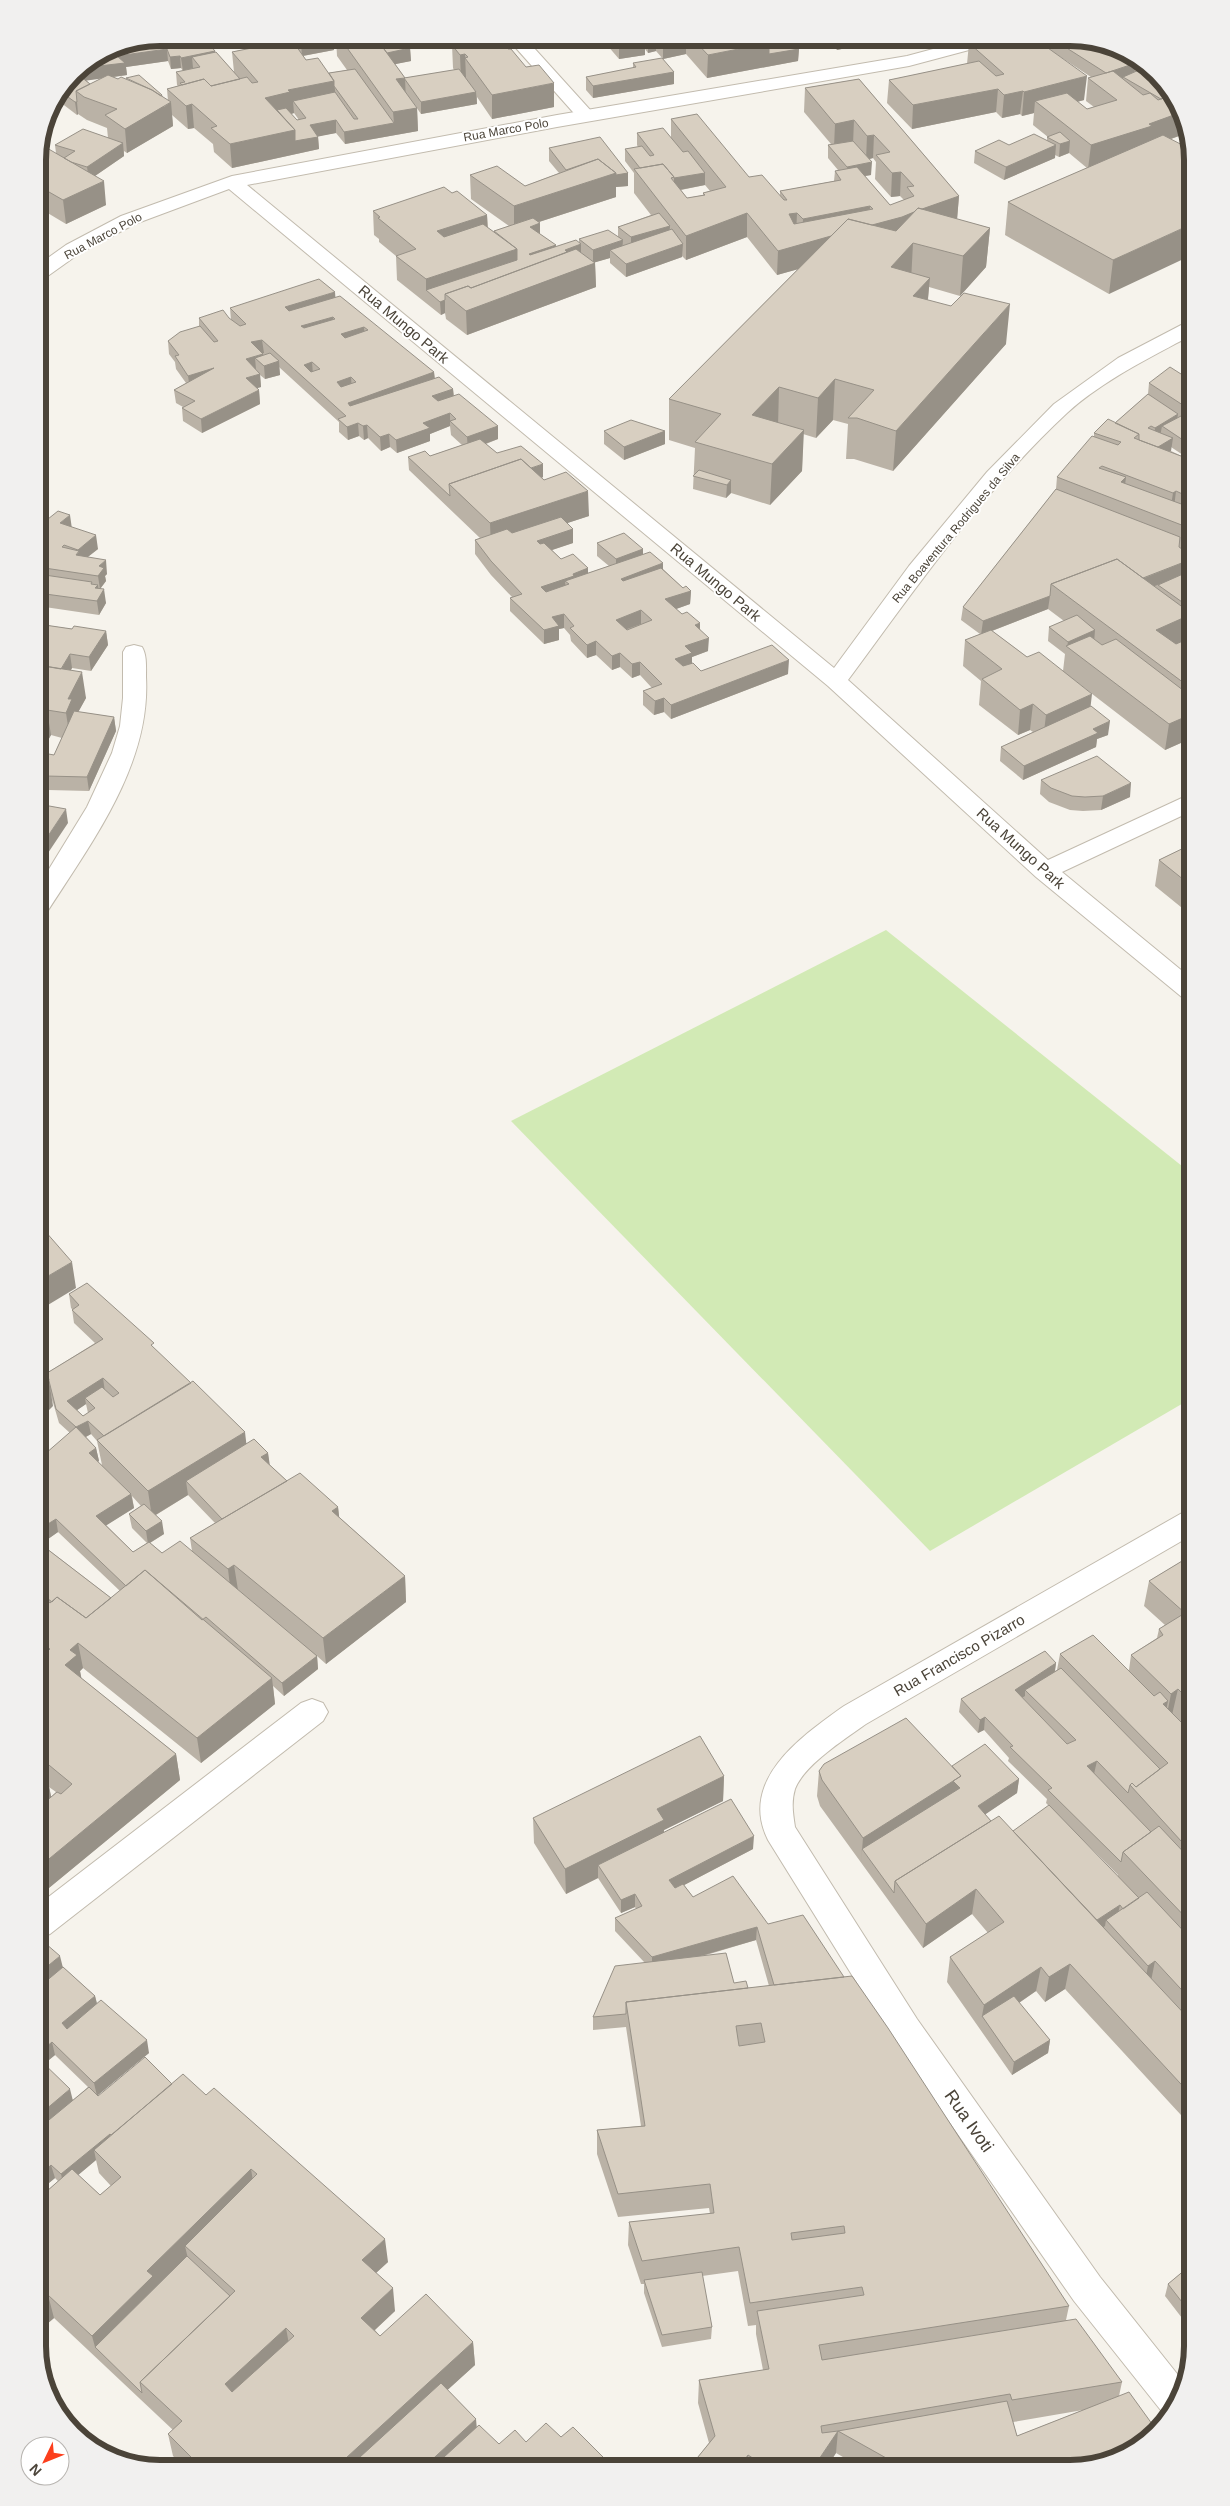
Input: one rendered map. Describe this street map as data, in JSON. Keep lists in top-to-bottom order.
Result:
{
  "streets": {
    "street": [
      "Rua Marco Polo",
      "Rua Mungo Park",
      "Rua Boaventura Rodrigues da Silva",
      "Rua Francisco Pizarro",
      "Rua Ivoti"
    ]
  },
  "crossings": [
    ["Rua Marco Polo", "Rua Mungo Park"],
    ["Rua Mungo Park", "Rua Boaventura Rodrigues da Silva"],
    ["Rua Francisco Pizarro", "Rua Ivoti"]
  ],
  "north": "bottom left"
}
